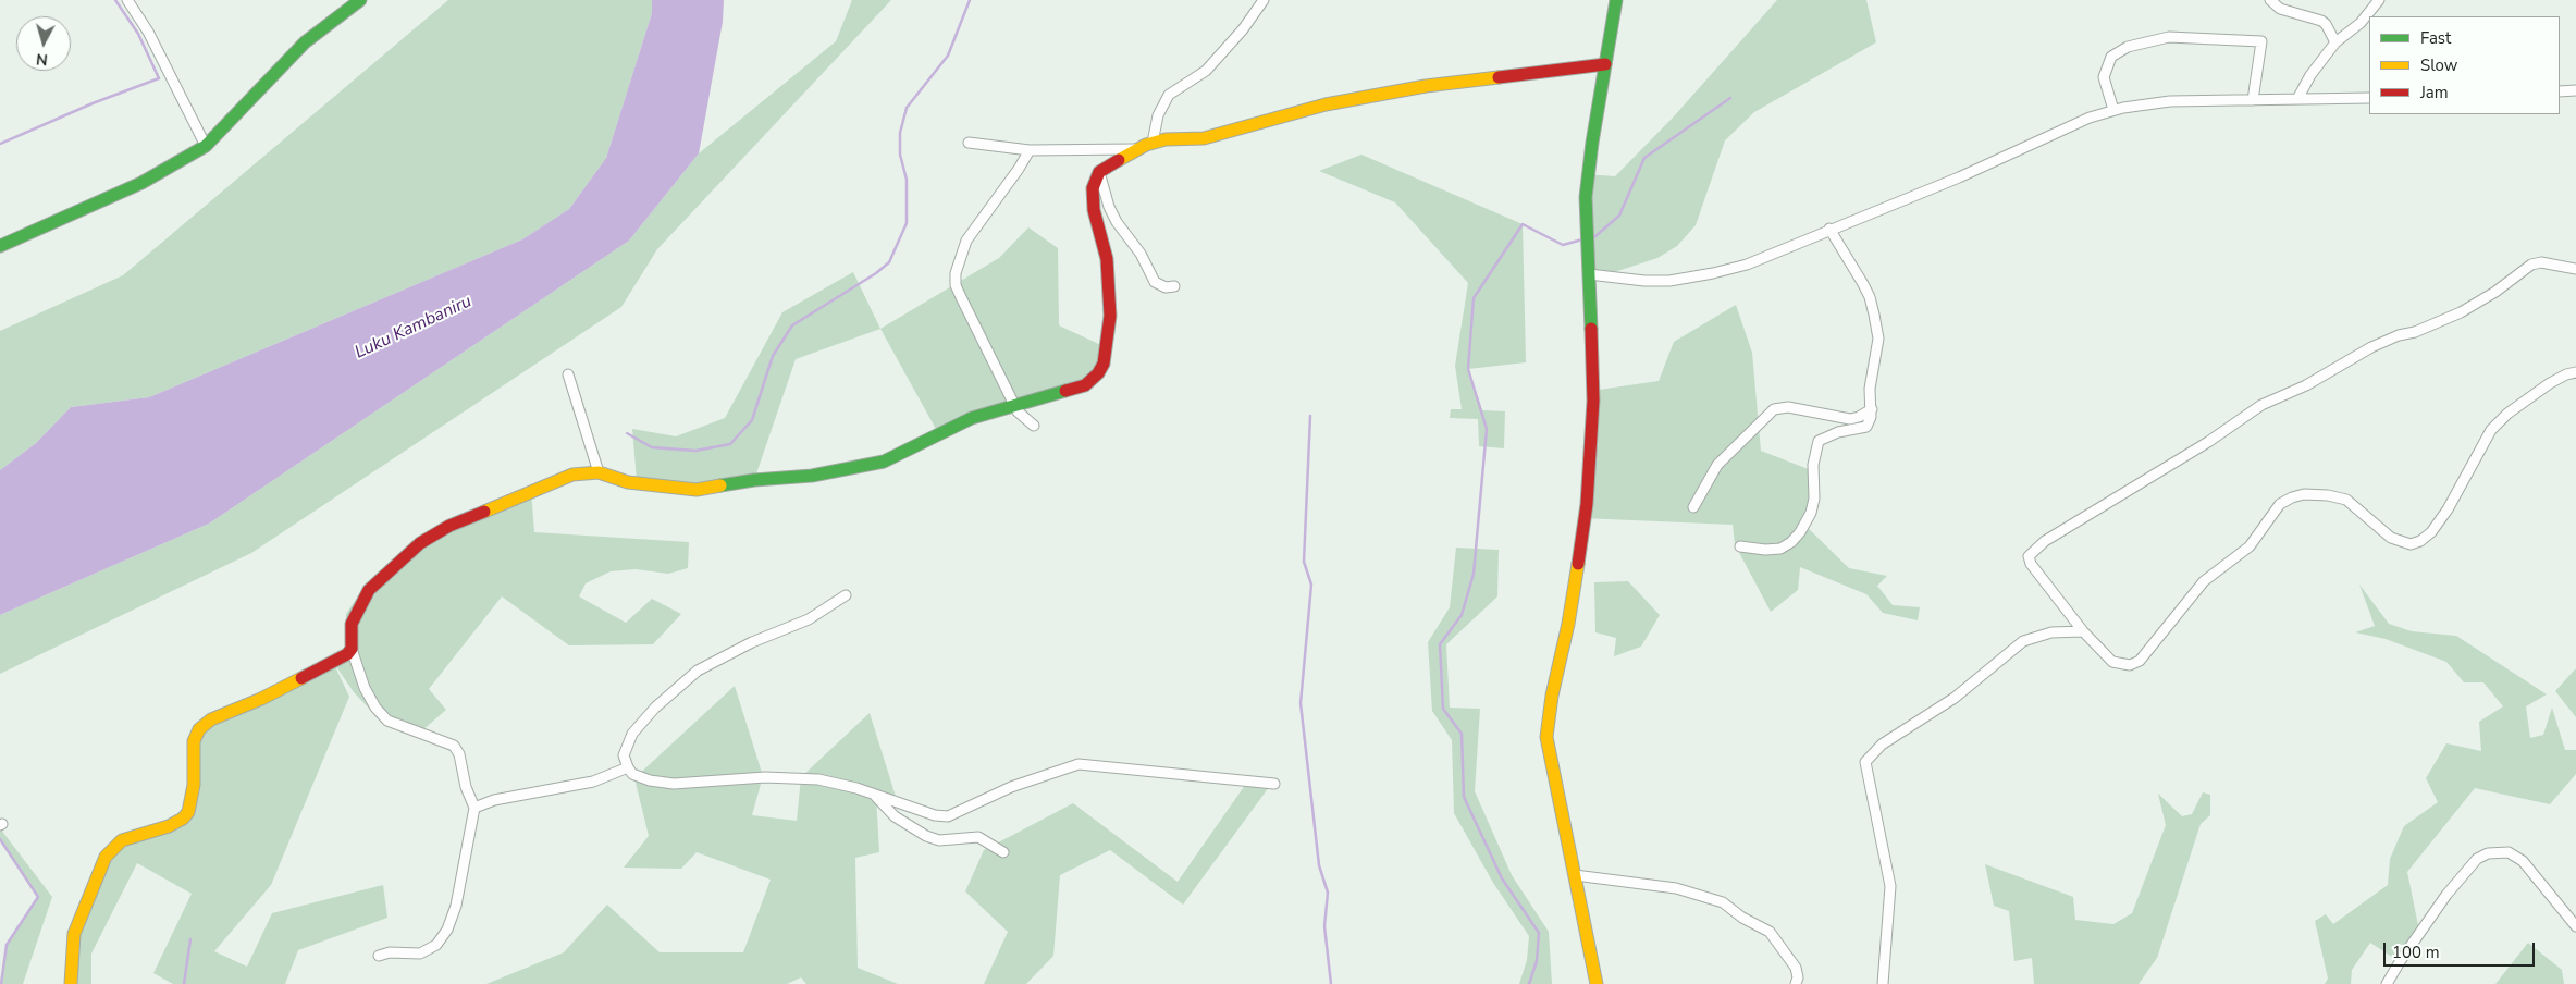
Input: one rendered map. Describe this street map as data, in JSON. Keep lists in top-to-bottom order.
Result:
{
  "water": ["Luku Kambaniru"],
  "legend": ["Fast", "Slow", "Jam"],
  "scale_bar": "100 m",
  "north": "bottom"
}
